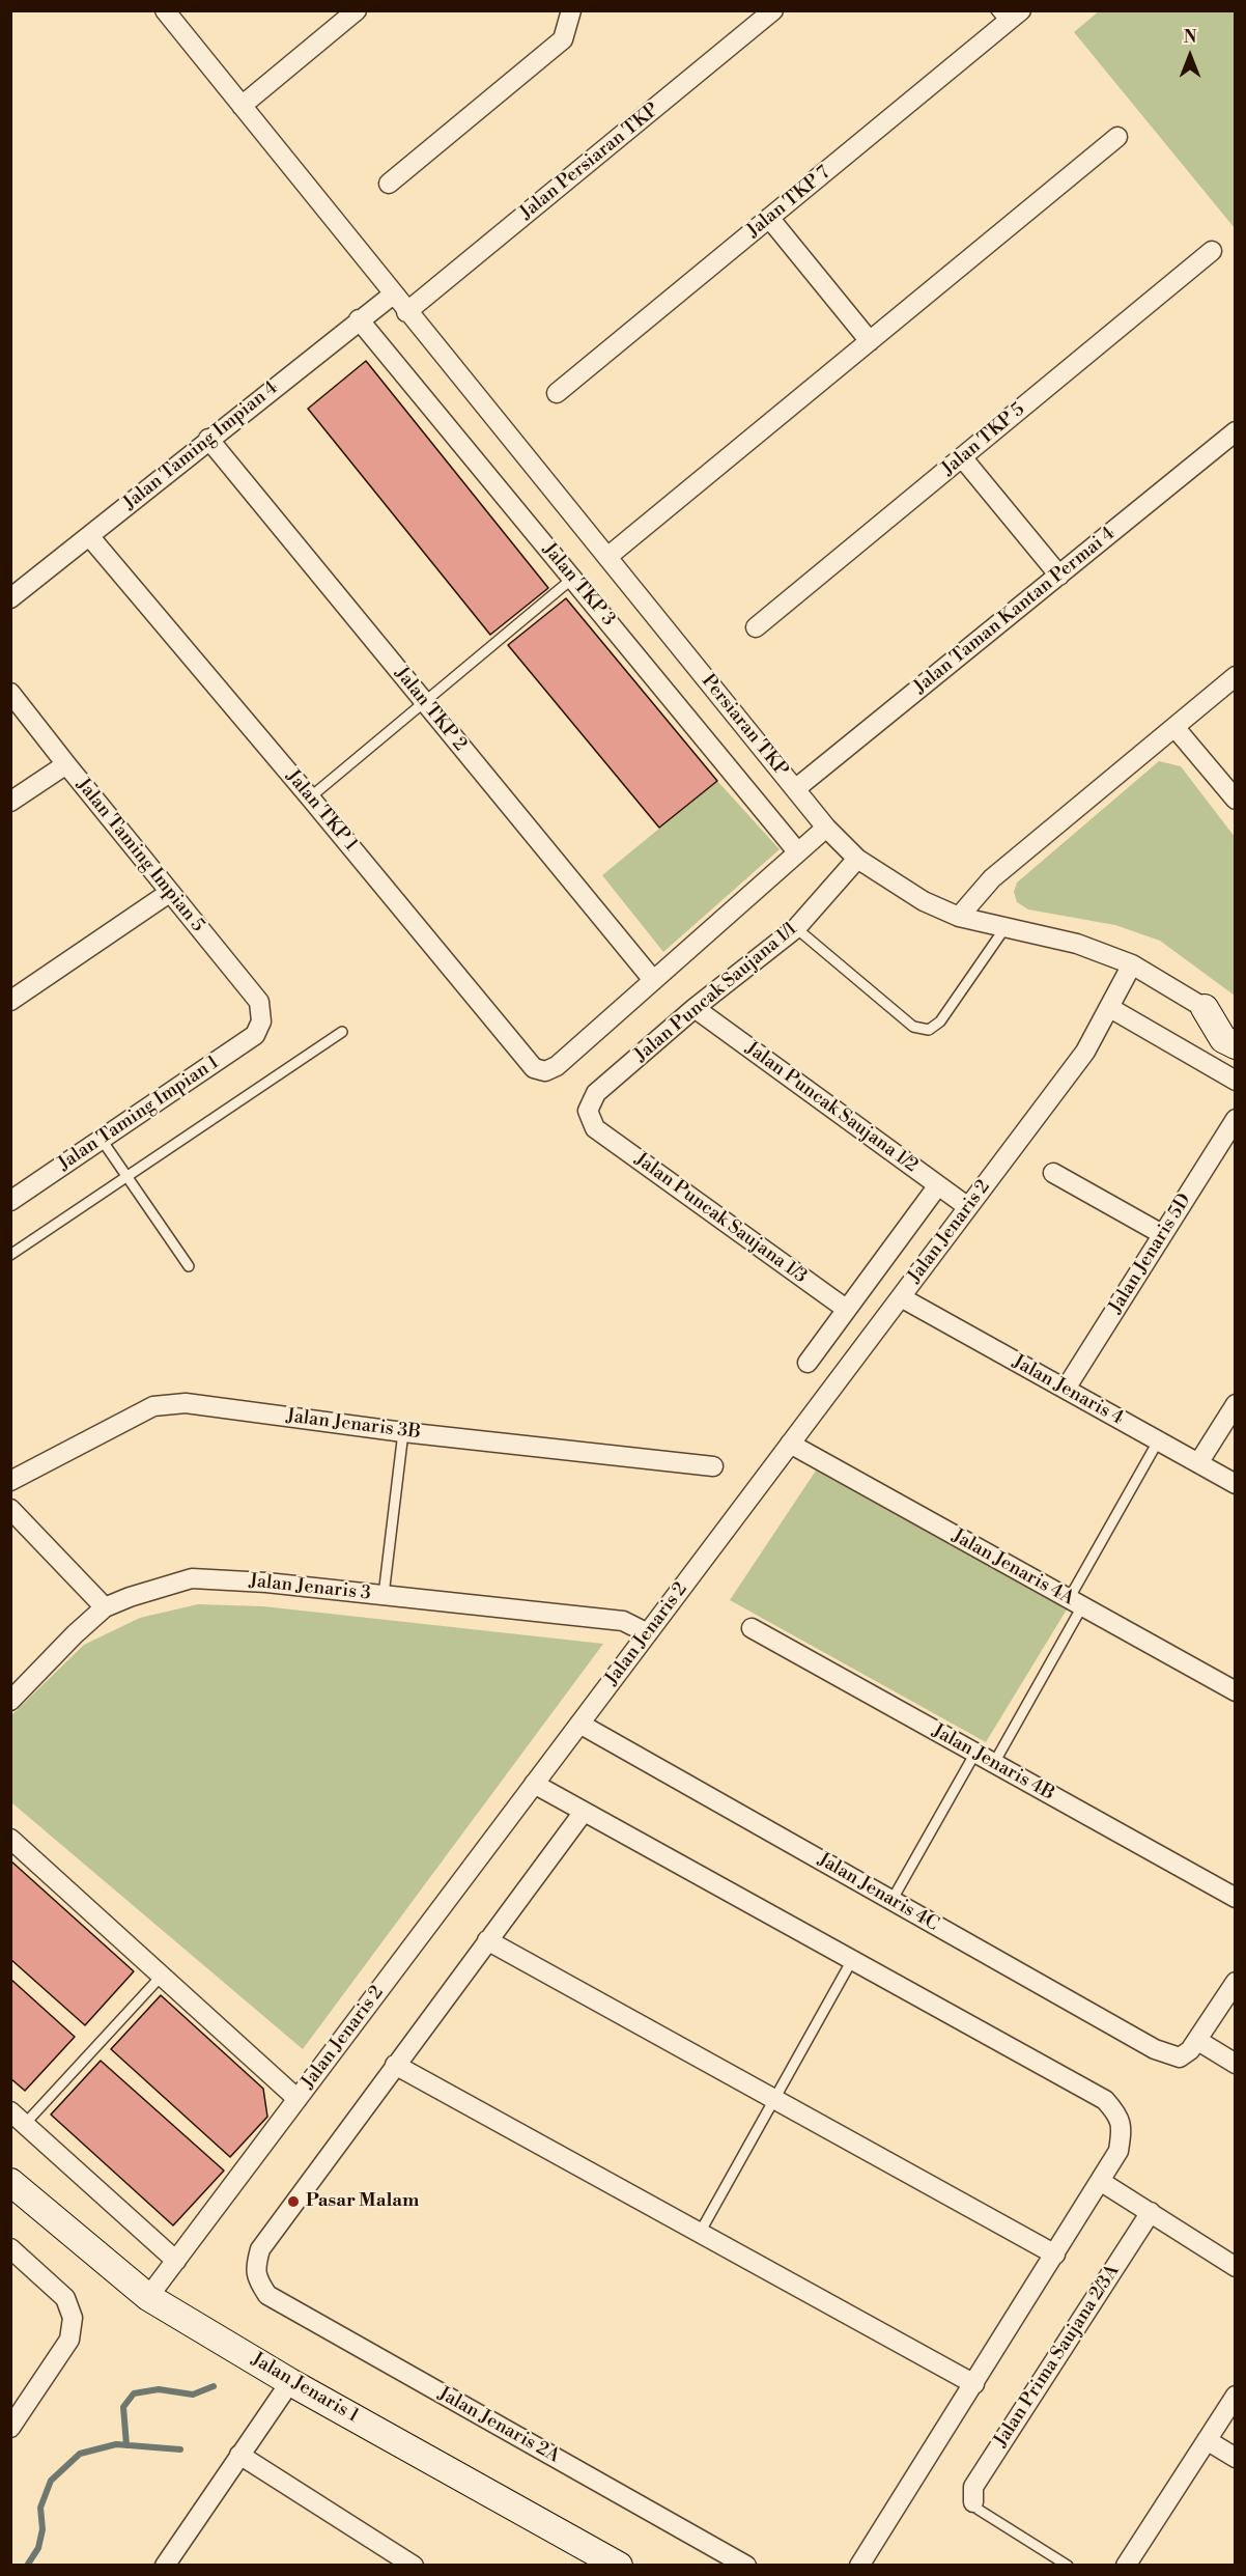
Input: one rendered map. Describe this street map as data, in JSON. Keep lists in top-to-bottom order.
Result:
{
  "streets": {
    "street": [
      "Jalan Persiaran TKP",
      "Jalan TKP 7",
      "Jalan TKP 5",
      "Jalan Taming Impian 4",
      "Jalan TKP 3",
      "Jalan Taman Kantan Permai 4",
      "Jalan TKP 2",
      "Persiaran TKP",
      "Jalan TKP 1",
      "Jalan Taming Impian 5",
      "Jalan Puncak Saujana 1/1",
      "Jalan Puncak Saujana 1/2",
      "Jalan Taming Impian 1",
      "Jalan Puncak Saujana 1/3",
      "Jalan Jenaris 2",
      "Jalan Jenaris 5D",
      "Jalan Jenaris 4",
      "Jalan Jenaris 3B",
      "Jalan Jenaris 4A",
      "Jalan Jenaris 3",
      "Jalan Jenaris 4B",
      "Jalan Jenaris 4C",
      "Jalan Prima Saujana 2/3A",
      "Jalan Jenaris 1",
      "Jalan Jenaris 2A"
    ]
  },
  "crossings": [
    ["Jalan Persiaran TKP", "Persiaran TKP"],
    ["Jalan Taming Impian 4", "Jalan TKP 3"],
    ["Jalan Taming Impian 4", "Jalan TKP 2"],
    ["Jalan Taming Impian 4", "Persiaran TKP"],
    ["Jalan Taming Impian 4", "Jalan TKP 1"],
    ["Jalan Taman Kantan Permai 4", "Persiaran TKP"],
    ["Jalan TKP 2", "Jalan TKP 1"],
    ["Persiaran TKP", "Jalan Puncak Saujana 1/1"],
    ["Persiaran TKP", "Jalan Jenaris 2"],
    ["Jalan Taming Impian 5", "Jalan Taming Impian 1"],
    ["Jalan Puncak Saujana 1/1", "Jalan Puncak Saujana 1/2"],
    ["Jalan Puncak Saujana 1/1", "Jalan Puncak Saujana 1/3"],
    ["Jalan Puncak Saujana 1/2", "Jalan Jenaris 2"],
    ["Jalan Jenaris 2", "Jalan Jenaris 4"],
    ["Jalan Jenaris 2", "Jalan Jenaris 4A"],
    ["Jalan Jenaris 2", "Jalan Jenaris 3"],
    ["Jalan Jenaris 2", "Jalan Jenaris 4C"],
    ["Jalan Jenaris 2", "Jalan Jenaris 1"],
    ["Jalan Jenaris 5D", "Jalan Jenaris 4"]
  ],
  "places": ["Pasar Malam"],
  "north": "top"
}
